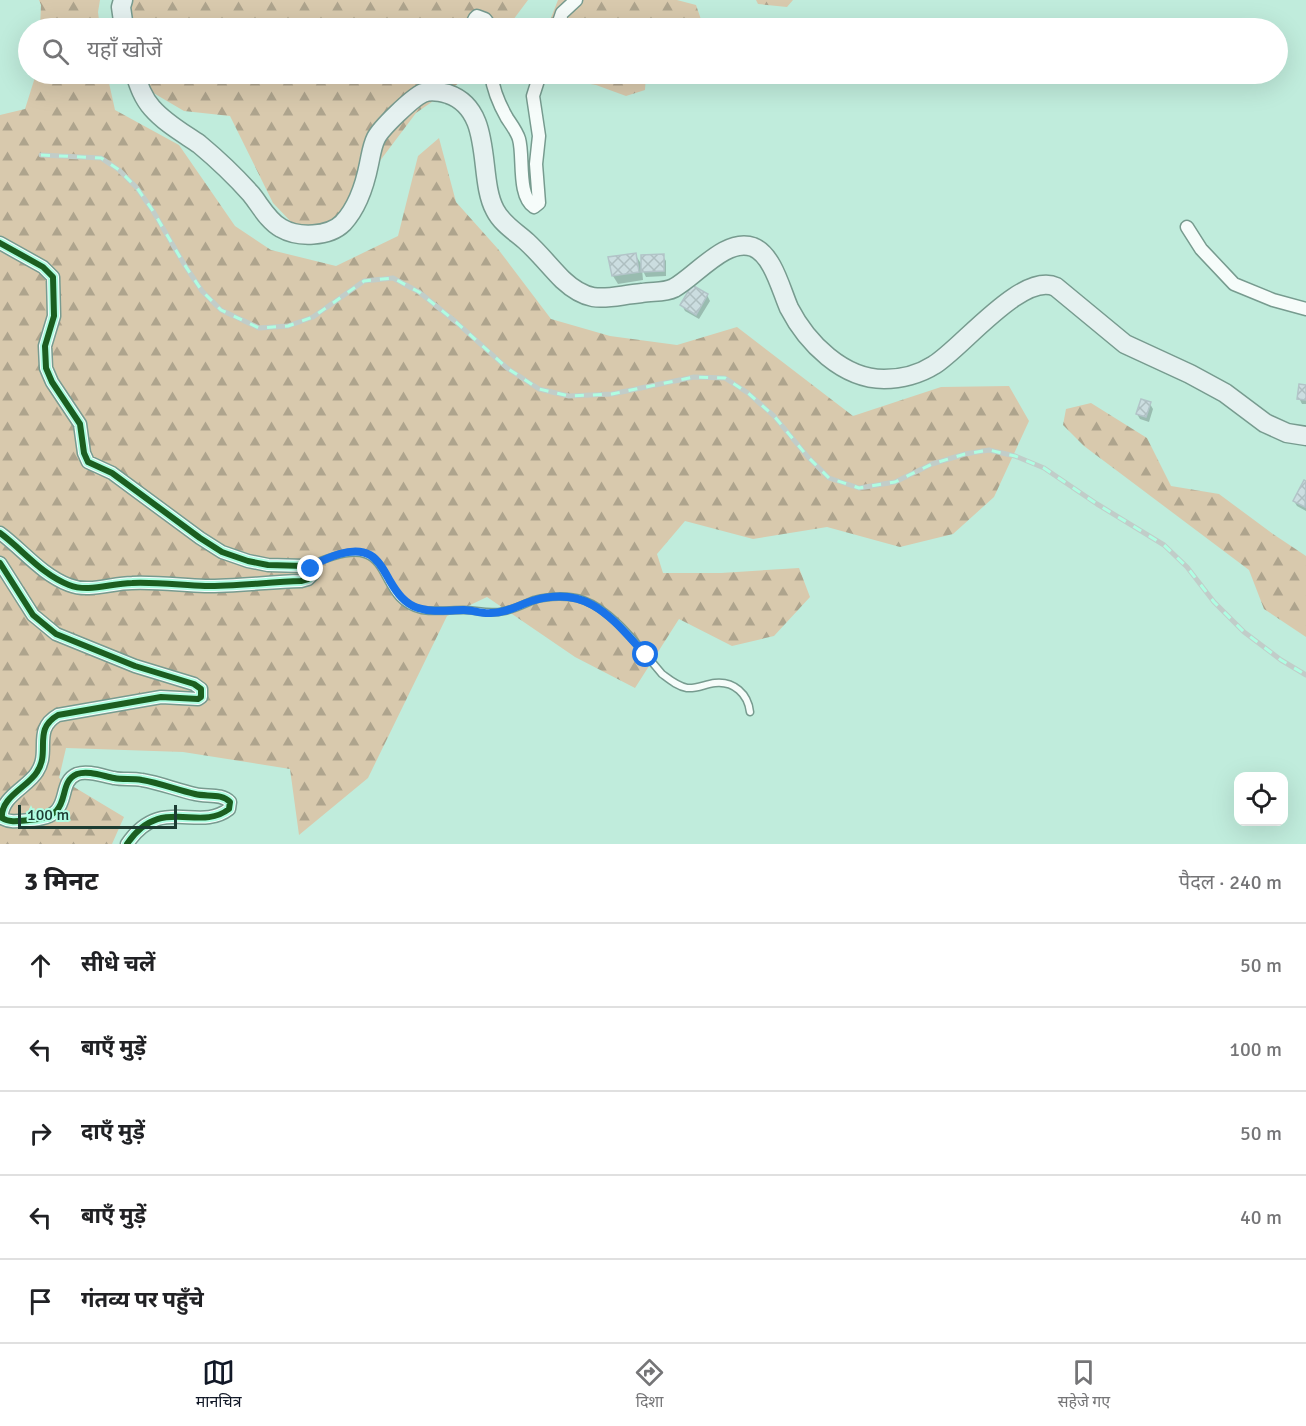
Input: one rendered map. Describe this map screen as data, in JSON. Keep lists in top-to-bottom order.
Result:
{
  "scale_bar": "100 m",
  "page": {
    "search": "यहाँ खोजें",
    "scale": "100 m",
    "heading": ["3 मिनट", "पैदल · 240 m"],
    "list": [
      ["सीधे चलें", "50 m"],
      ["बाएँ मुड़ें", "100 m"],
      ["दाएँ मुड़ें", "50 m"],
      ["बाएँ मुड़ें", "40 m"],
      "गंतव्य पर पहुँचे"
    ],
    "nav": ["मानचित्र", "दिशा", "सहेजे गए"]
  }
}
